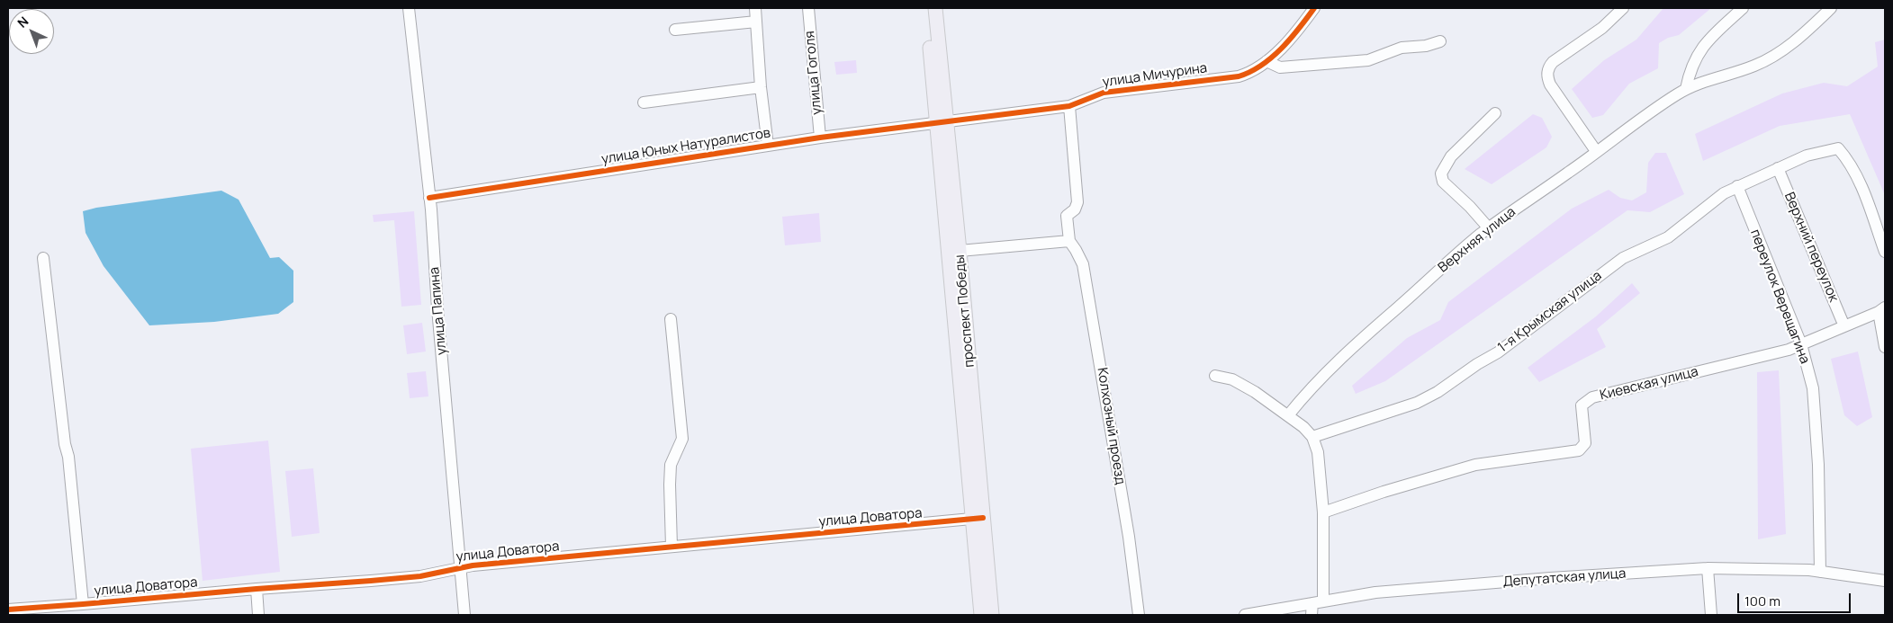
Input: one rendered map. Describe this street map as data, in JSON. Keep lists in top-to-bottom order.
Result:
{
  "streets": {
    "main road": ["проспект Победы"],
    "street": [
      "улица Гоголя",
      "улица Мичурина",
      "улица Юных Натуралистов",
      "Верхняя улица",
      "Верхний переулок",
      "переулок Верещагина",
      "улица Папина",
      "1-я Крымская улица",
      "Киевская улица",
      "Колхозный проезд",
      "улица Доватора",
      "Депутатская улица"
    ]
  },
  "crossings": [
    ["улица Гоголя", "улица Юных Натуралистов"],
    ["улица Мичурина", "улица Юных Натуралистов"],
    ["улица Мичурина", "проспект Победы"],
    ["улица Мичурина", "Колхозный проезд"],
    ["улица Юных Натуралистов", "улица Папина"],
    ["улица Юных Натуралистов", "проспект Победы"],
    ["Верхний переулок", "1-я Крымская улица"],
    ["Верхний переулок", "Киевская улица"],
    ["переулок Верещагина", "1-я Крымская улица"],
    ["переулок Верещагина", "Киевская улица"],
    ["переулок Верещагина", "Депутатская улица"],
    ["улица Папина", "улица Доватора"],
    ["проспект Победы", "улица Доватора"]
  ],
  "scale_bar": "100 m",
  "north": "top left"
}
